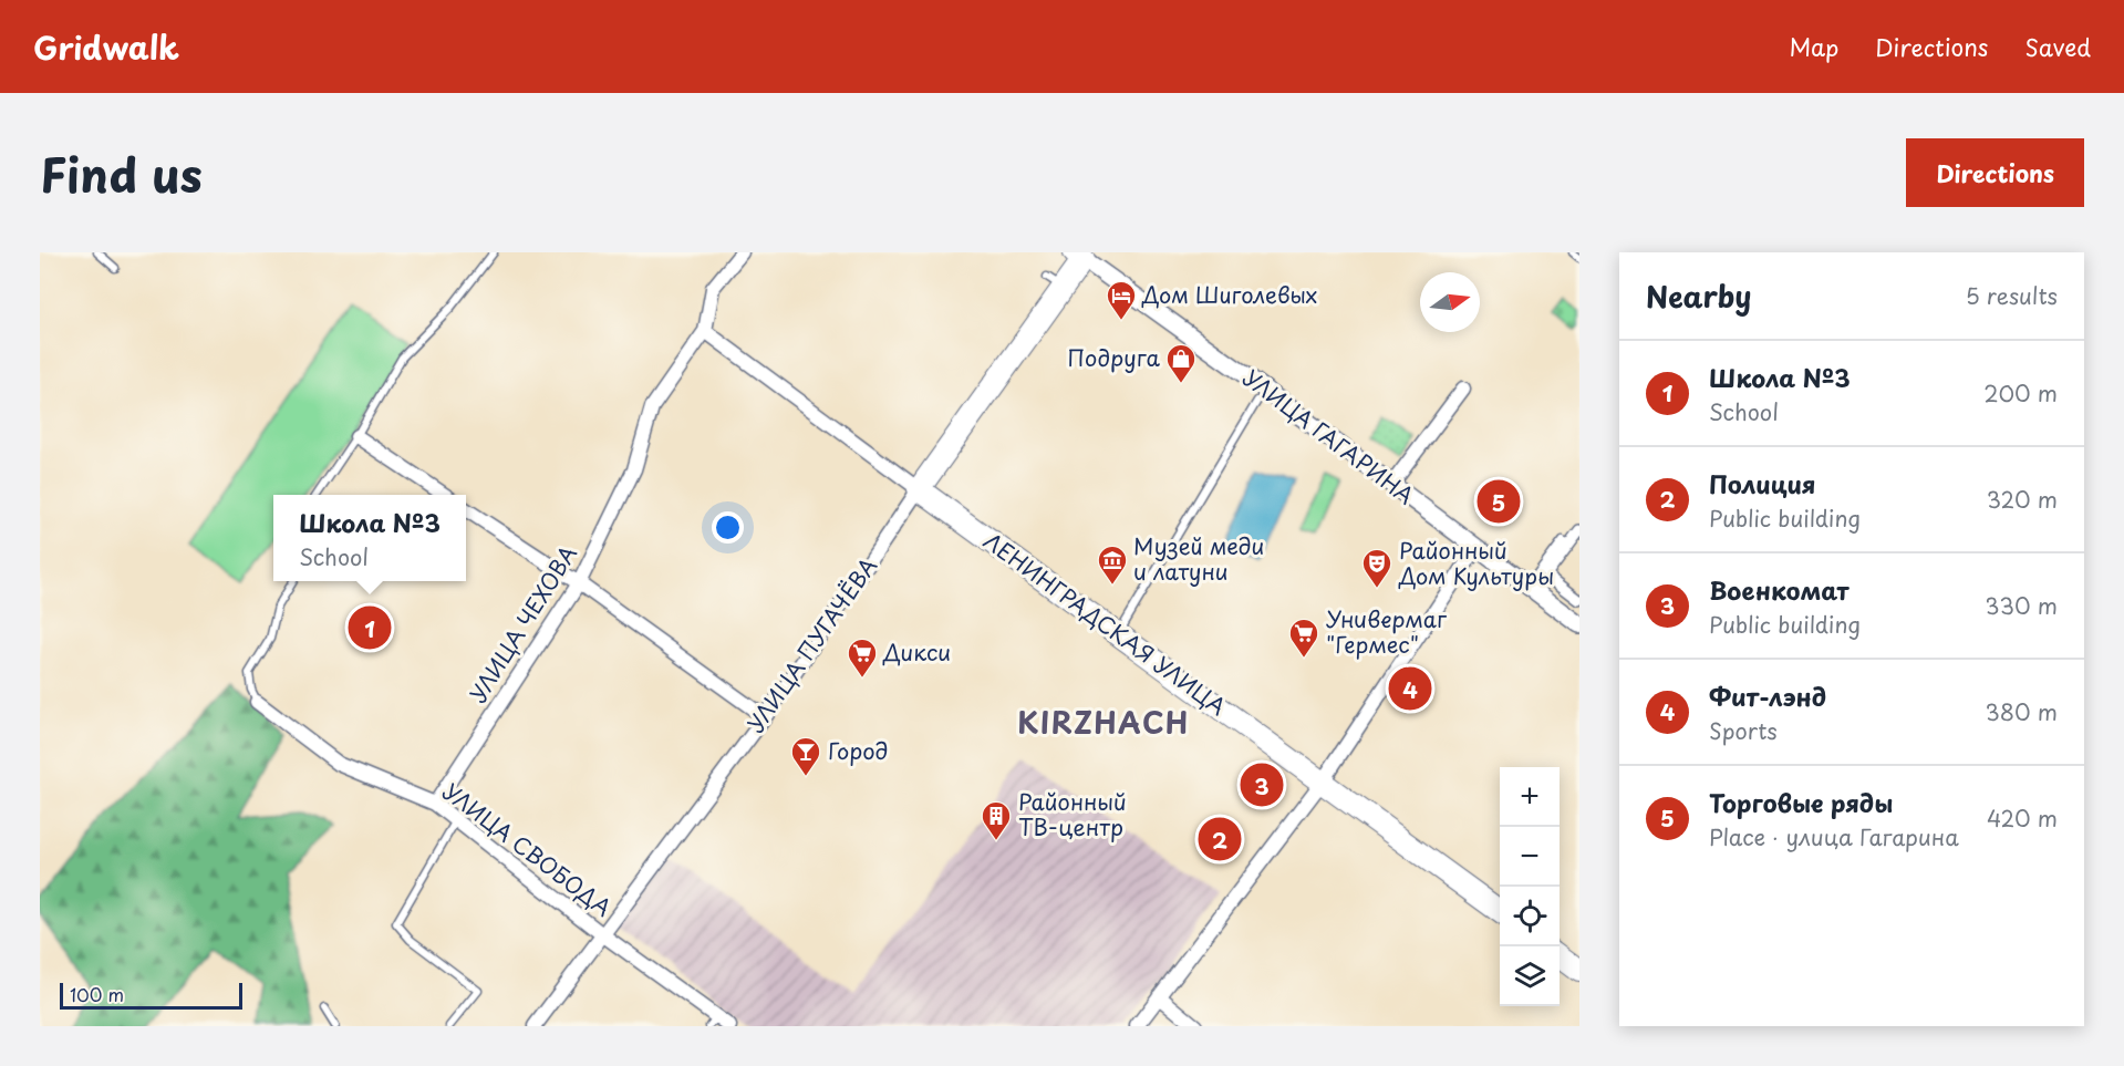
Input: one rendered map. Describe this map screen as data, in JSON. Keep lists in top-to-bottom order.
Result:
{
  "streets": {
    "main road": ["ЛЕНИНГРАДСКАЯ УЛИЦА", "УЛИЦА ПУГАЧЁВА"],
    "street": ["УЛИЦА ГАГАРИНА", "УЛИЦА ЧЕХОВА", "УЛИЦА СВОБОДА"]
  },
  "crossings": [
    ["УЛИЦА ГАГАРИНА", "УЛИЦА ПУГАЧЁВА"],
    ["УЛИЦА ЧЕХОВА", "ЛЕНИНГРАДСКАЯ УЛИЦА"],
    ["УЛИЦА ЧЕХОВА", "УЛИЦА СВОБОДА"],
    ["ЛЕНИНГРАДСКАЯ УЛИЦА", "УЛИЦА ПУГАЧЁВА"],
    ["УЛИЦА ПУГАЧЁВА", "УЛИЦА СВОБОДА"]
  ],
  "districts": ["KIRZHACH"],
  "places": {
    "hotel": ["Дом Шиголевых"],
    "shop": ["Подруга"],
    "museum": ["Музей меди и латуни"],
    "theatre": ["Районный Дом Культуры"],
    "supermarket": ["Универмаг \"Гермес\"", "Дикси"],
    "bar": ["Город"],
    "building": ["Районный ТВ-центр"]
  },
  "scale_bar": "100 m",
  "north": "right",
  "page": {
    "header": "Gridwalk",
    "nav": ["Map", "Directions", "Saved"],
    "title": "Find us",
    "buttons": "Directions",
    "heading": ["Nearby", "5 results"],
    "list": [
      {
        "mark": "1",
        "name": "Школа №3",
        "note": "School",
        "value": "200 m"
      },
      {
        "mark": "2",
        "name": "Полиция",
        "note": "Public building",
        "value": "320 m"
      },
      {
        "mark": "3",
        "name": "Военкомат",
        "note": "Public building",
        "value": "330 m"
      },
      {
        "mark": "4",
        "name": "Фит-лэнд",
        "note": "Sports",
        "value": "380 m"
      },
      {
        "mark": "5",
        "name": "Торговые ряды",
        "note": "Place · улица Гагарина",
        "value": "420 m"
      }
    ],
    "pins": [
      "5",
      "1",
      "4",
      "3",
      "2"
    ],
    "popup": ["Школа №3", "School"],
    "map_buttons": ["+", "−"],
    "scale": "100 m"
  }
}
